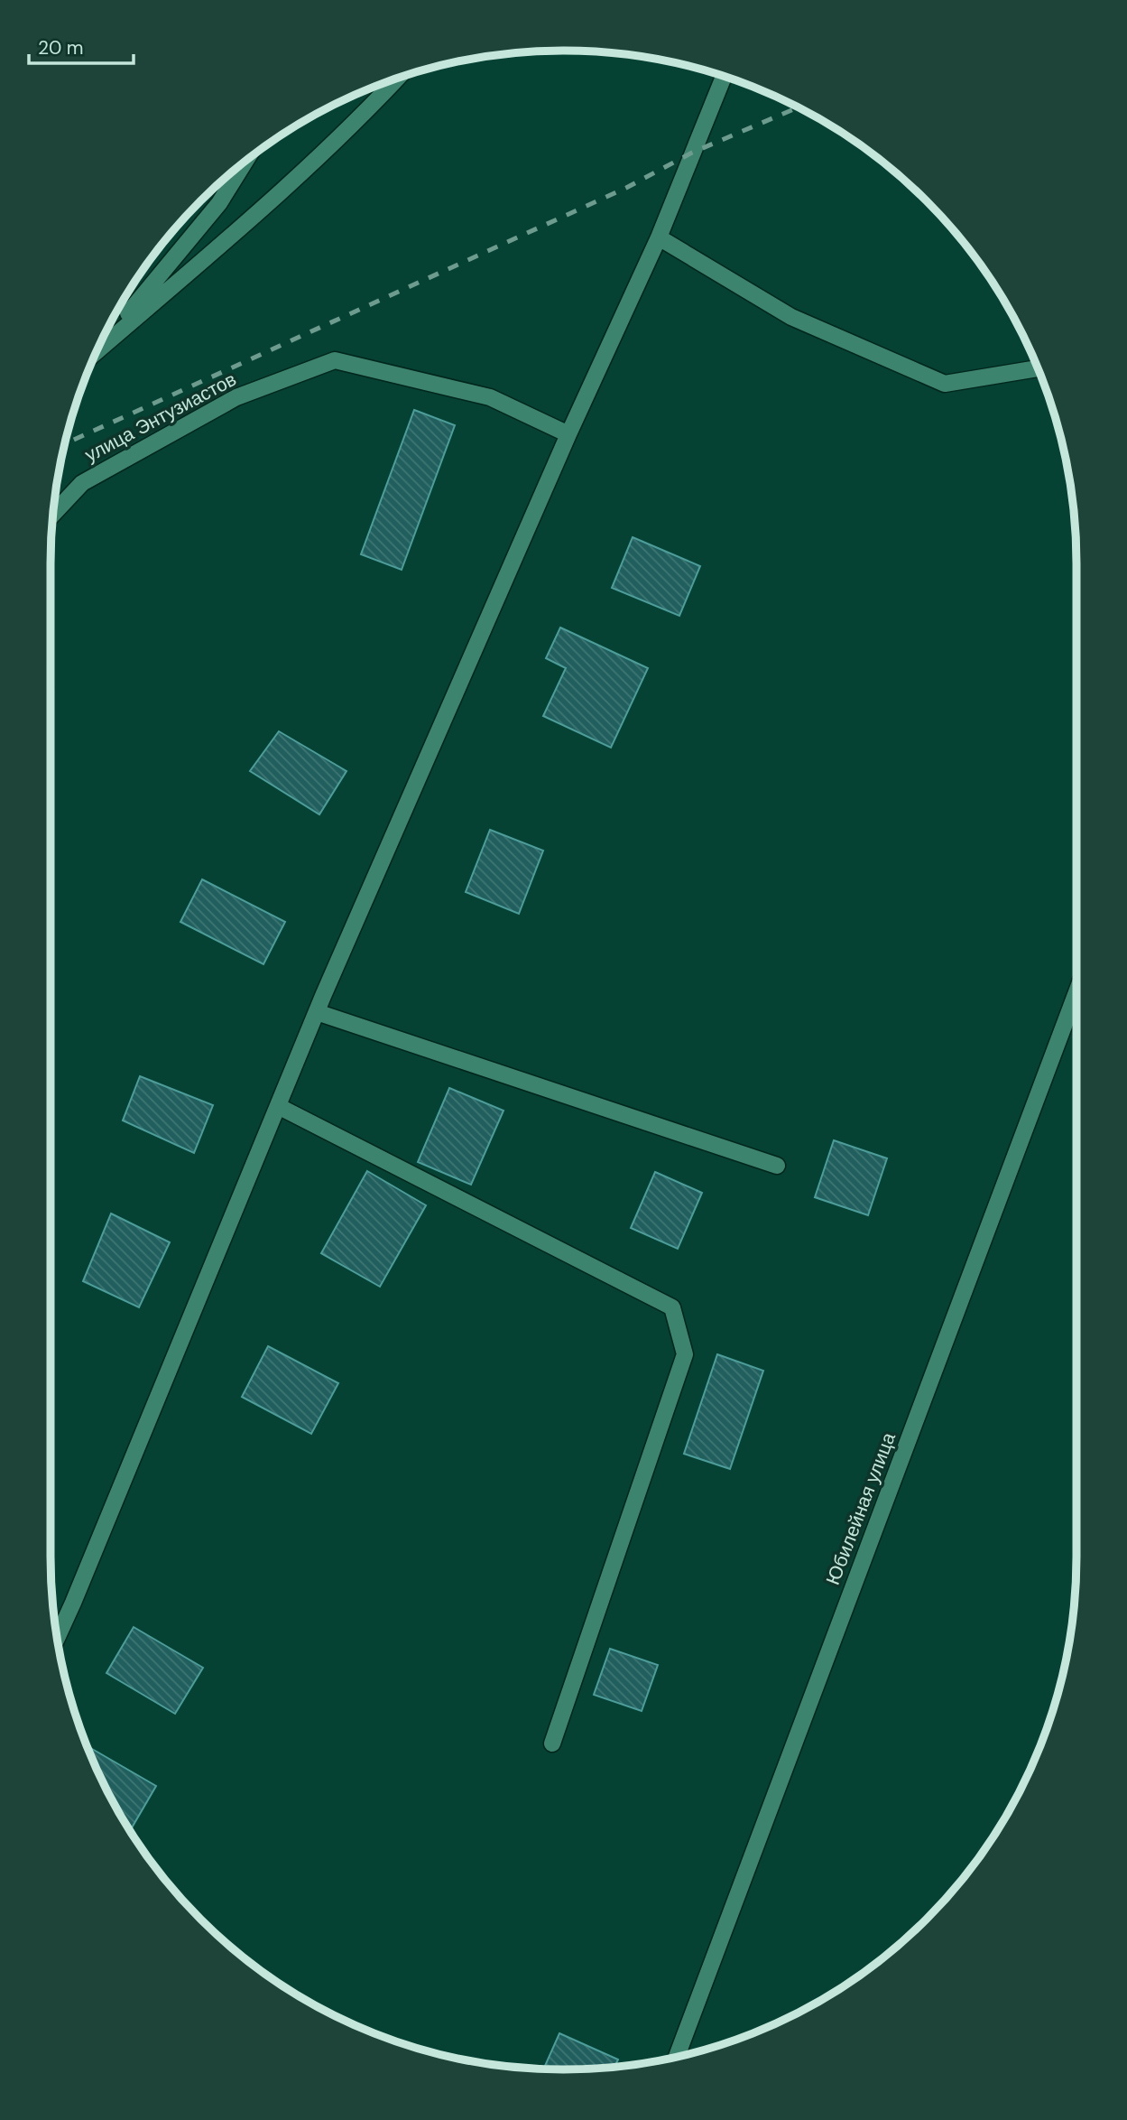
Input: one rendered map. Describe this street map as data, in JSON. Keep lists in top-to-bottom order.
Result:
{
  "streets": {
    "street": ["улица Энтузиастов", "Юбилейная улица"]
  },
  "scale_bar": "20 m"
}
